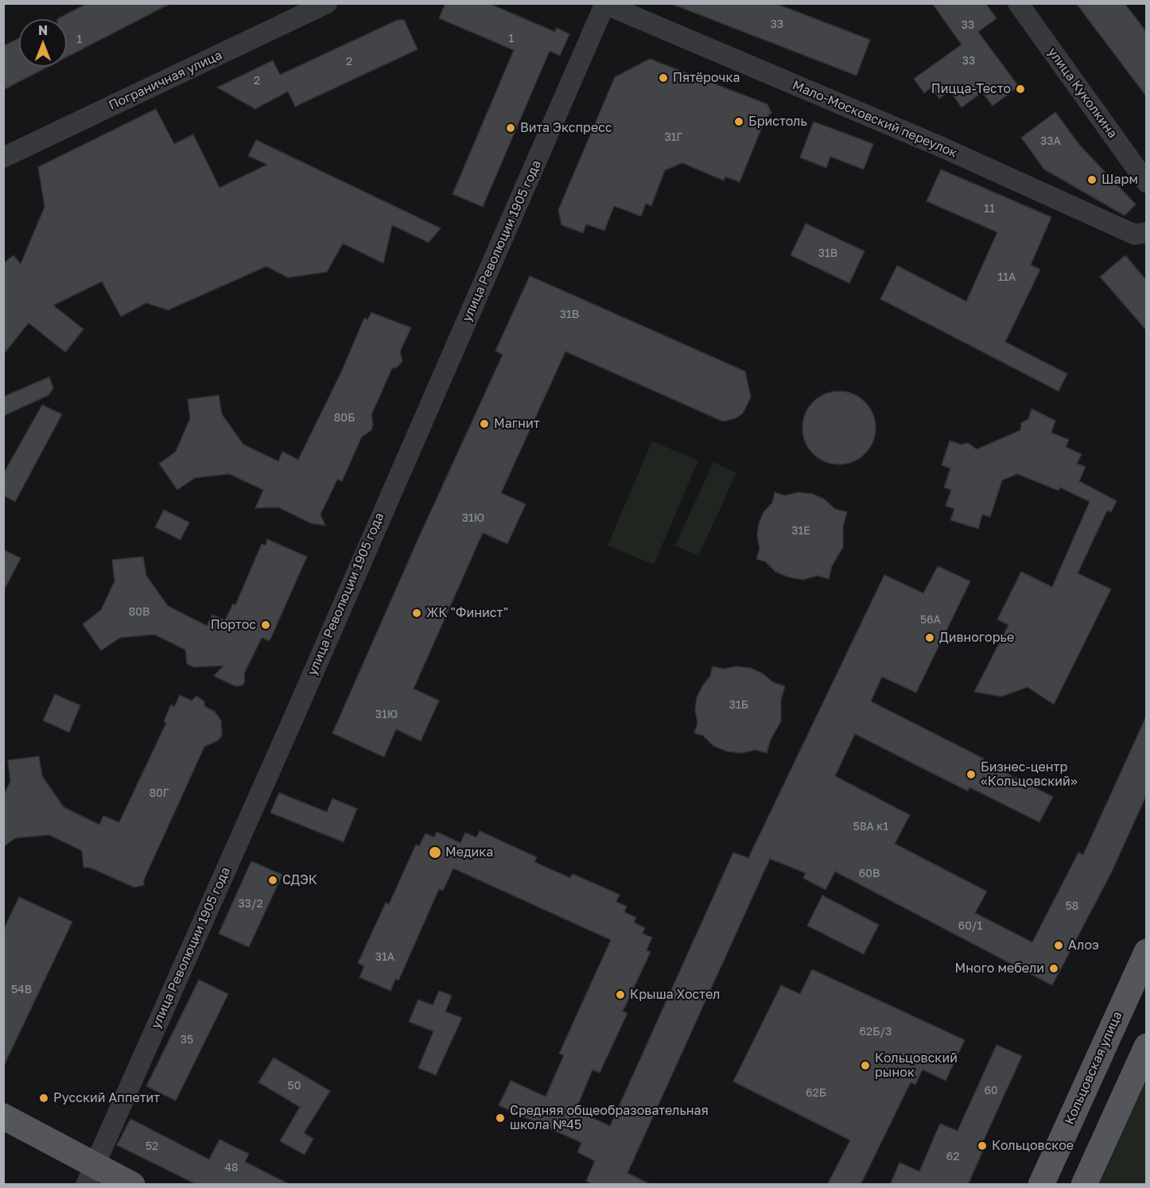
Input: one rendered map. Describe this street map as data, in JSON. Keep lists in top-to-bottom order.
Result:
{
  "streets": {
    "main road": ["Кольцовская улица"],
    "street": [
      "Пограничная улица",
      "улица Куколкина",
      "Мало-Московский переулок",
      "улица Революции 1905 года"
    ]
  },
  "crossings": [
    ["Мало-Московский переулок", "улица Революции 1905 года"]
  ],
  "places": [
    "Пятёрочка",
    "Пицца-Тесто",
    "Бристоль",
    "Вита Экспресс",
    "Шарм",
    "Магнит",
    "ЖК \"Финист\"",
    "Портос",
    "Дивногорье",
    "Бизнес-центр «Кольцовский»",
    "Медика",
    "СДЭК",
    "Алоэ",
    "Много мебели",
    "Крыша Хостел",
    "Кольцовский рынок",
    "Русский Аппетит",
    "Средняя общеобразовательная школа №45",
    "Кольцовское"
  ],
  "house_numbers": [
    "33",
    "33",
    "1",
    "1",
    "33",
    "2",
    "2",
    "31Г",
    "33А",
    "11",
    "31В",
    "11А",
    "31В",
    "80Б",
    "31Ю",
    "31Е",
    "80В",
    "56А",
    "31Б",
    "31Ю",
    "80Г",
    "58А к1",
    "60В",
    "33/2",
    "58",
    "60/1",
    "31А",
    "54В",
    "62Б/3",
    "35",
    "50",
    "60",
    "62Б",
    "52",
    "62",
    "48"
  ],
  "north": "top"
}
